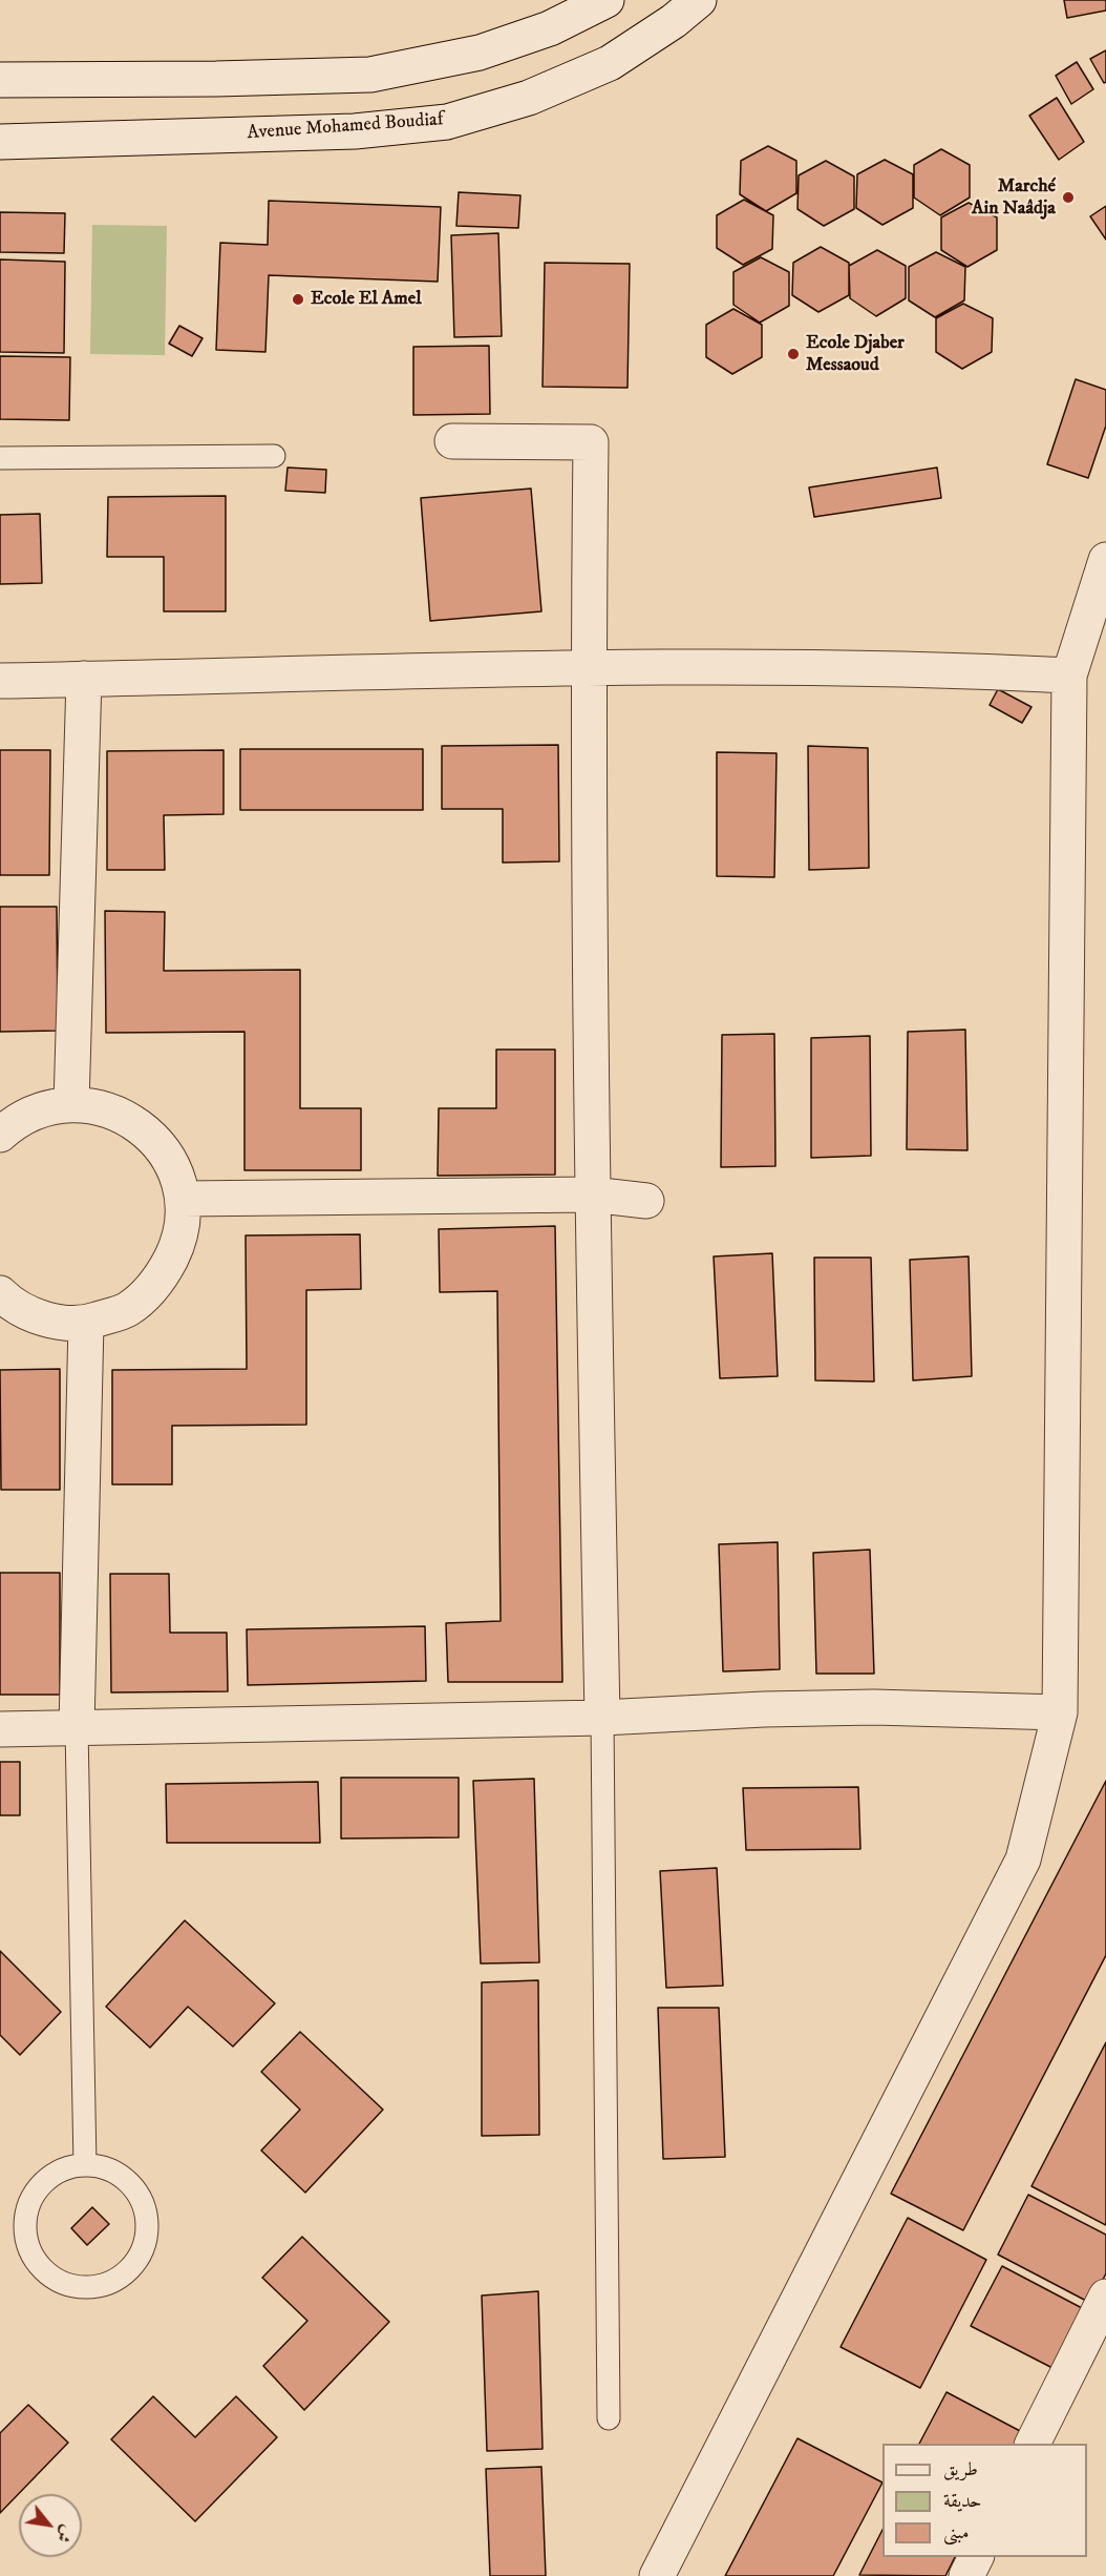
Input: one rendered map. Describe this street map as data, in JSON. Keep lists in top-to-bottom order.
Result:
{
  "streets": {
    "street": ["Avenue Mohamed Boudiaf"]
  },
  "places": ["Marché Ain Naâdja", "Ecole El Amel", "Ecole Djaber Messaoud"],
  "legend": ["طريق", "حديقة", "مبنى"],
  "north": "bottom right"
}
